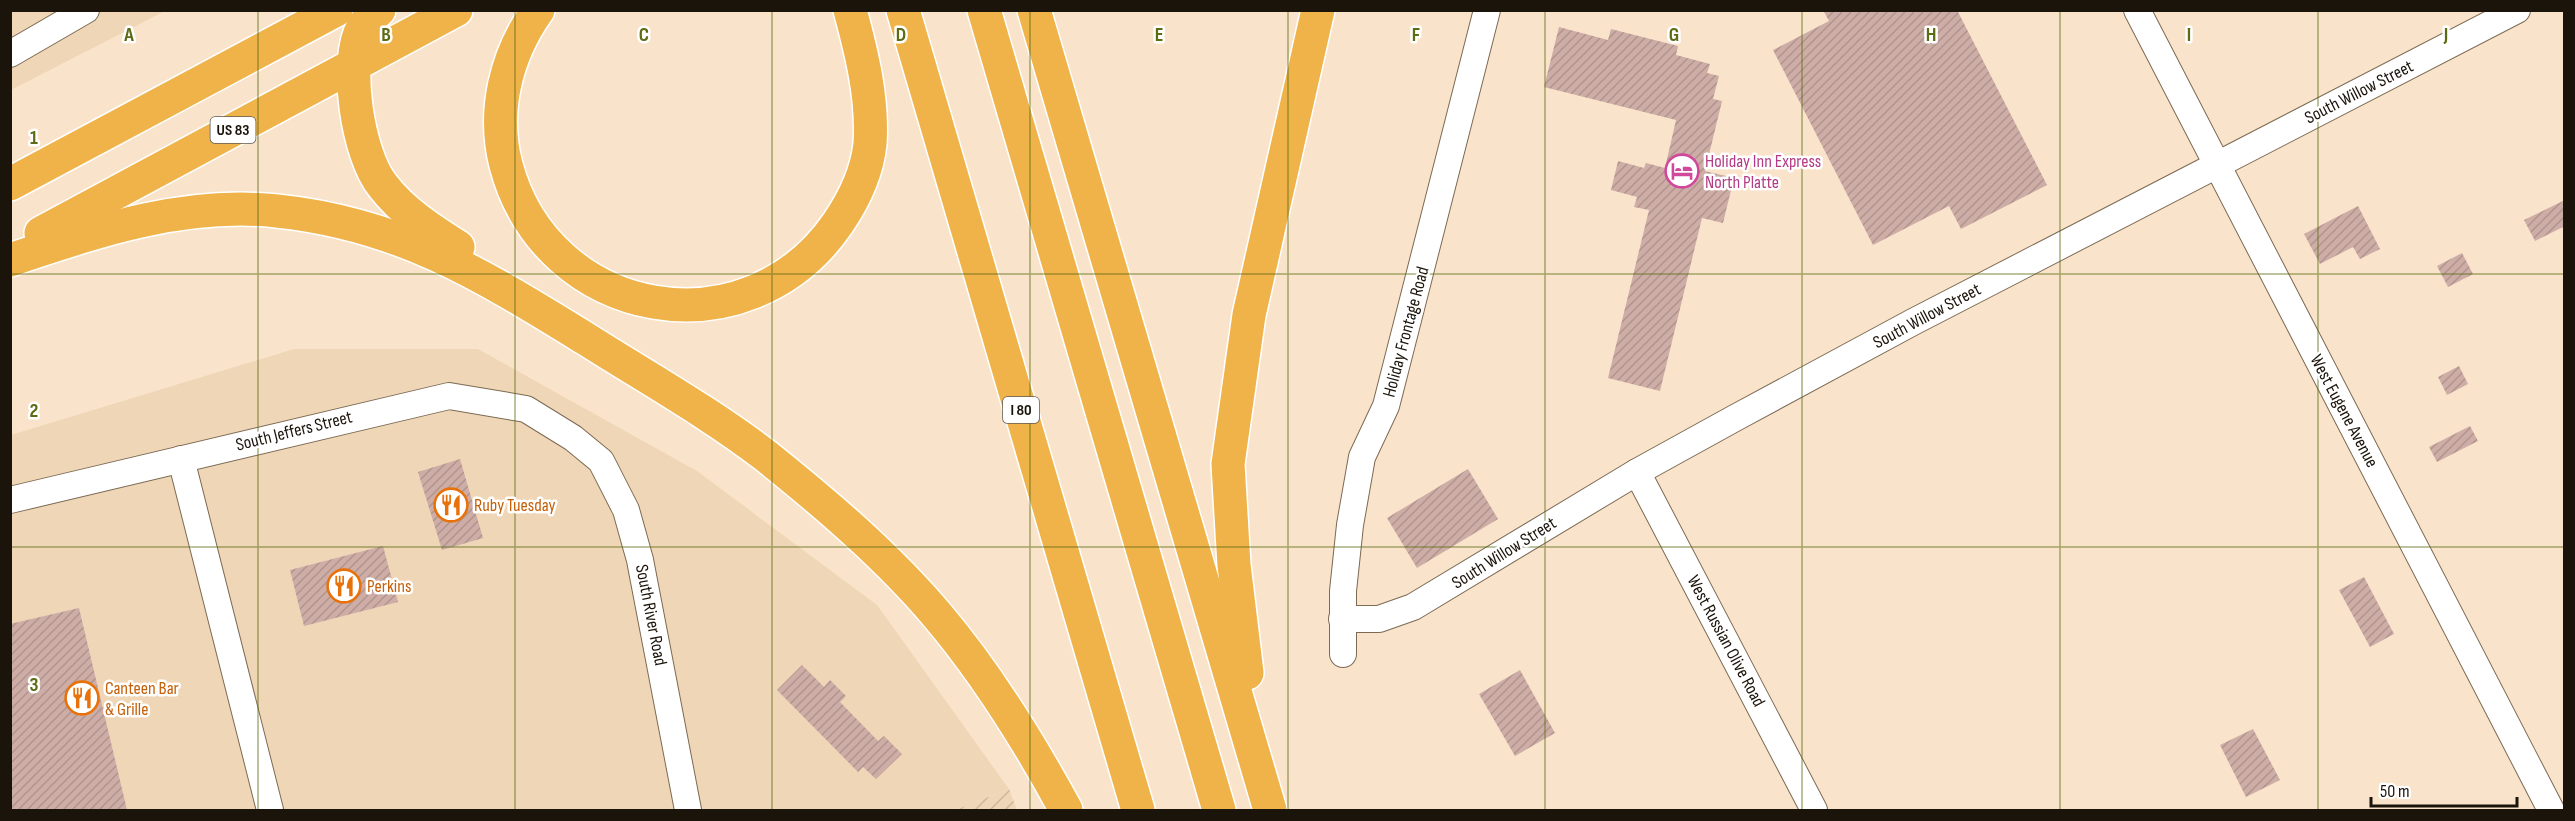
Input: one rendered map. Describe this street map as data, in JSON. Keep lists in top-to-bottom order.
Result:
{
  "streets": {
    "highway": ["US 83", "I 80"],
    "street": [
      "South Willow Street",
      "Holiday Frontage Road",
      "West Eugene Avenue",
      "South Jeffers Street",
      "South River Road",
      "West Russian Olive Road"
    ]
  },
  "crossings": [
    ["South Willow Street", "Holiday Frontage Road"],
    ["South Willow Street", "West Eugene Avenue"],
    ["South Willow Street", "West Russian Olive Road"],
    ["South Jeffers Street", "South River Road"]
  ],
  "places": {
    "hotel": ["Holiday Inn Express North Platte"],
    "restaurant": ["Ruby Tuesday", "Perkins", "Canteen Bar & Grille"]
  },
  "scale_bar": "50 m",
  "grid": {
    "columns": [
      "A",
      "B",
      "C",
      "D",
      "E",
      "F",
      "G",
      "H",
      "I",
      "J"
    ],
    "rows": ["1", "2", "3"]
  }
}
